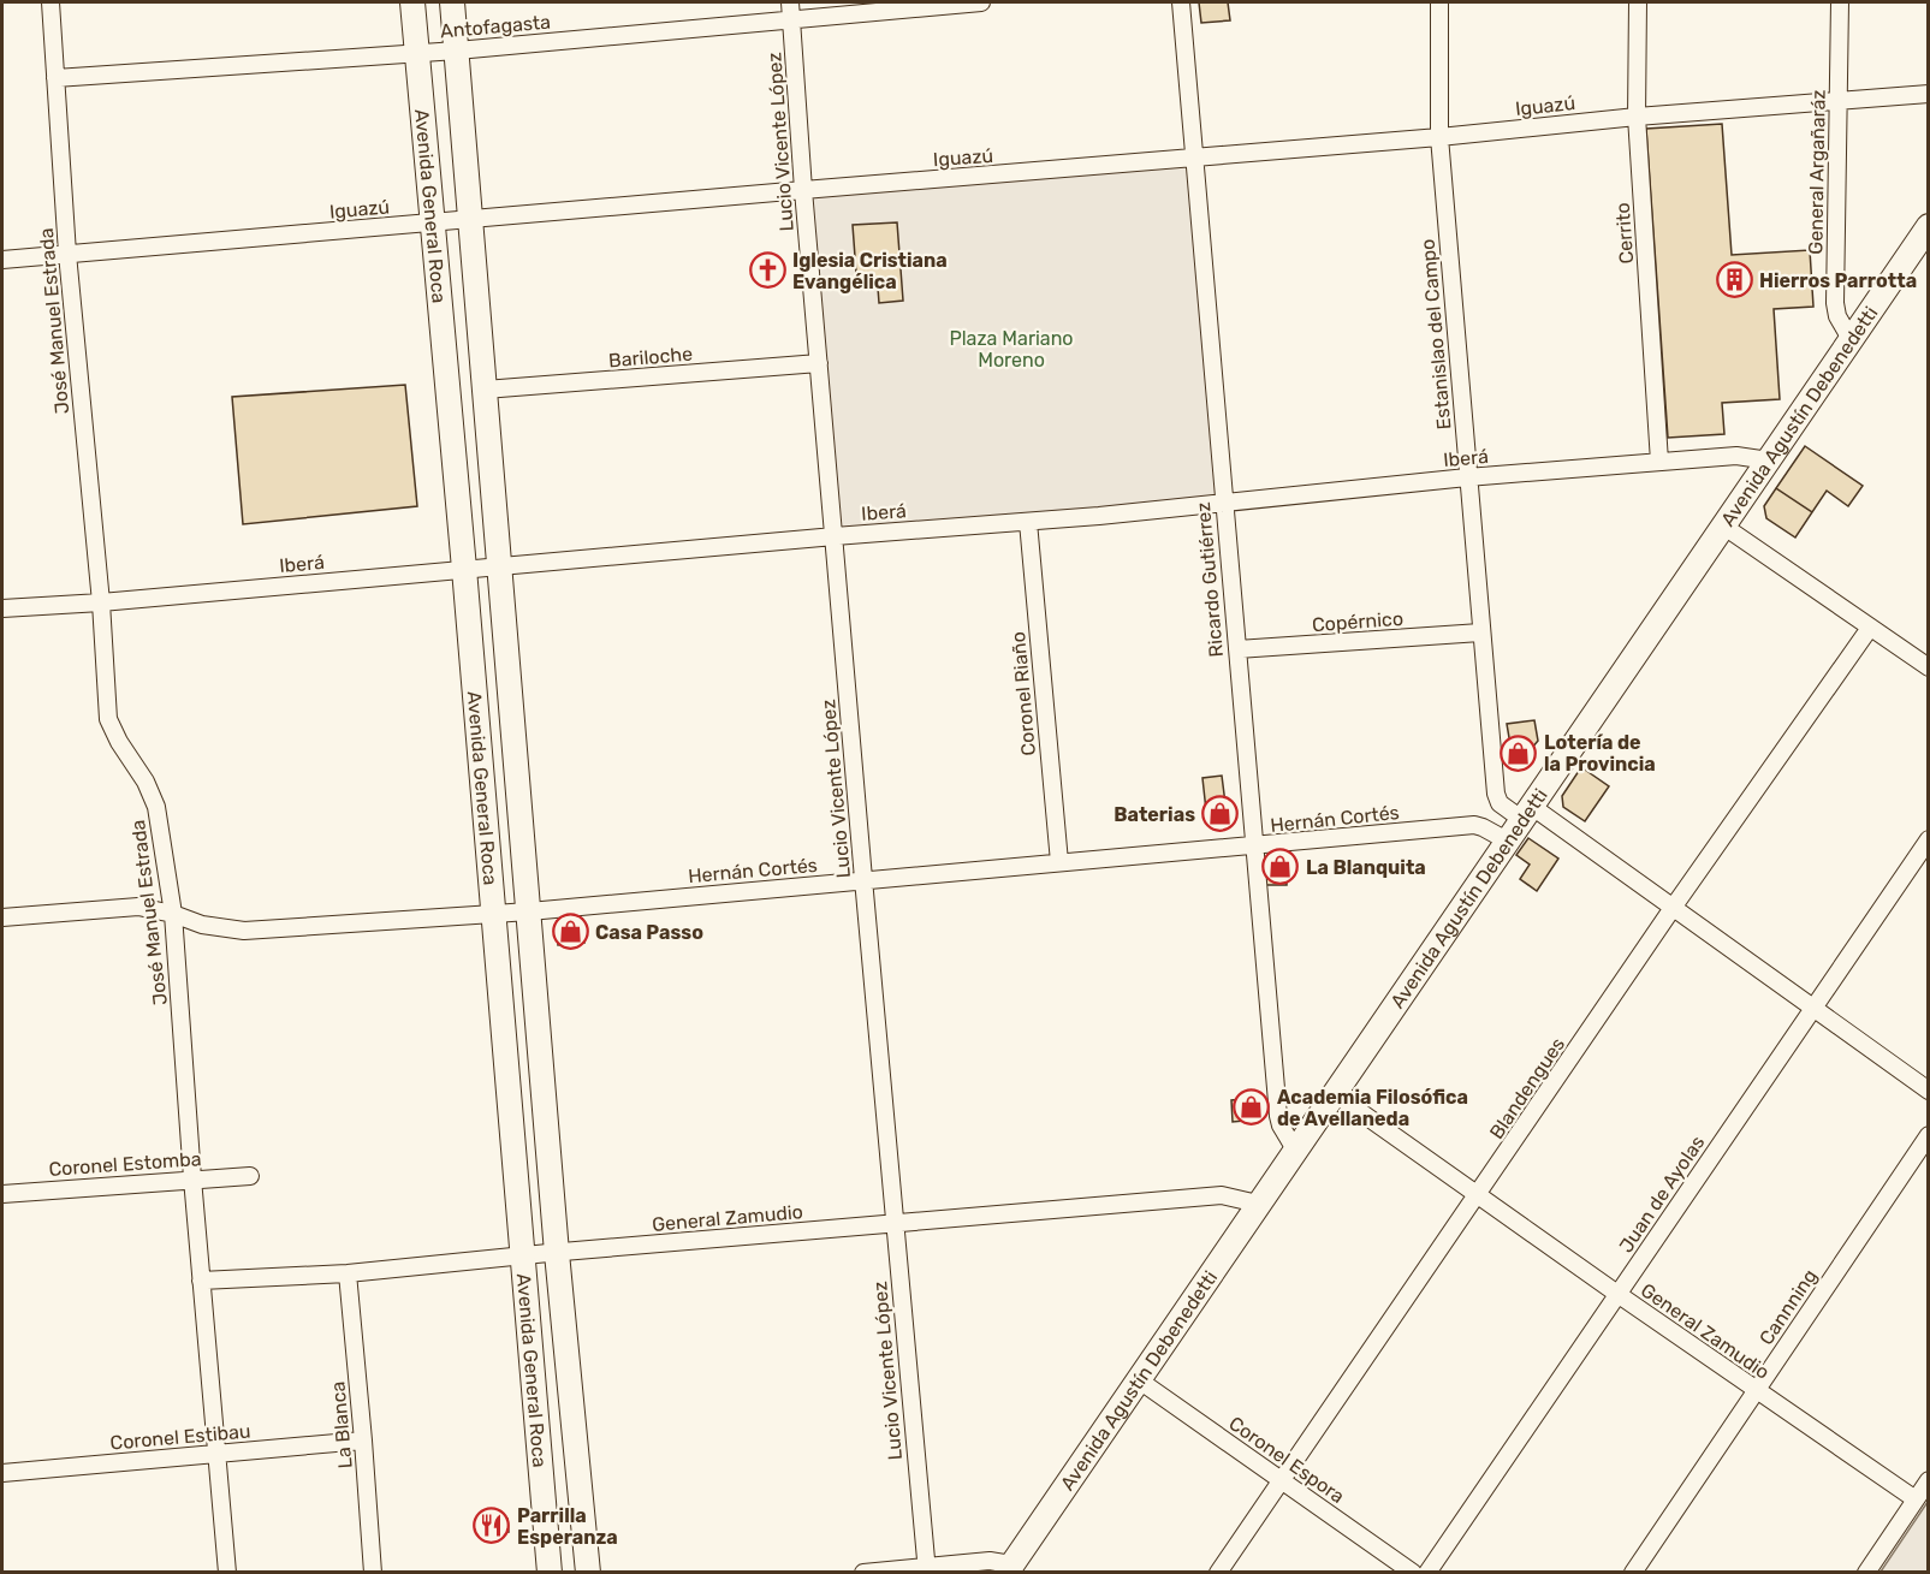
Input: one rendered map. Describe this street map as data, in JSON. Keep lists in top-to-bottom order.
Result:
{
  "streets": {
    "main road": ["Avenida General Roca", "Avenida Agustín Debenedetti"],
    "street": [
      "Antofagasta",
      "Iguazú",
      "Lucio Vicente López",
      "General Argañaráz",
      "Cerrito",
      "José Manuel Estrada",
      "Estanislao del Campo",
      "Bariloche",
      "Iberá",
      "Ricardo Gutiérrez",
      "Copérnico",
      "Coronel Riaño",
      "Hernán Cortés",
      "Blandengues",
      "Coronel Estomba",
      "Juan de Ayolas",
      "General Zamudio",
      "Cannning",
      "La Blanca",
      "Coronel Estibau",
      "Coronel Espora"
    ]
  },
  "crossings": [
    ["Antofagasta", "Lucio Vicente López"],
    ["Antofagasta", "Avenida General Roca"],
    ["Antofagasta", "José Manuel Estrada"],
    ["Iguazú", "Lucio Vicente López"],
    ["Iguazú", "General Argañaráz"],
    ["Iguazú", "Avenida General Roca"],
    ["Iguazú", "Cerrito"],
    ["Iguazú", "José Manuel Estrada"],
    ["Iguazú", "Estanislao del Campo"],
    ["Iguazú", "Ricardo Gutiérrez"],
    ["Lucio Vicente López", "Bariloche"],
    ["Lucio Vicente López", "Iberá"],
    ["Lucio Vicente López", "Hernán Cortés"],
    ["Lucio Vicente López", "General Zamudio"],
    ["General Argañaráz", "Avenida Agustín Debenedetti"],
    ["Avenida General Roca", "Bariloche"],
    ["Avenida General Roca", "Iberá"],
    ["Avenida General Roca", "Hernán Cortés"],
    ["Avenida General Roca", "General Zamudio"],
    ["Cerrito", "Iberá"],
    ["José Manuel Estrada", "Iberá"],
    ["José Manuel Estrada", "Hernán Cortés"],
    ["José Manuel Estrada", "Coronel Estomba"],
    ["José Manuel Estrada", "General Zamudio"],
    ["José Manuel Estrada", "Coronel Estibau"],
    ["Estanislao del Campo", "Avenida Agustín Debenedetti"],
    ["Estanislao del Campo", "Iberá"],
    ["Estanislao del Campo", "Copérnico"],
    ["Avenida Agustín Debenedetti", "Iberá"],
    ["Avenida Agustín Debenedetti", "Ricardo Gutiérrez"],
    ["Avenida Agustín Debenedetti", "Hernán Cortés"],
    ["Avenida Agustín Debenedetti", "General Zamudio"],
    ["Avenida Agustín Debenedetti", "Coronel Espora"],
    ["Iberá", "Ricardo Gutiérrez"],
    ["Iberá", "Coronel Riaño"],
    ["Ricardo Gutiérrez", "Copérnico"],
    ["Ricardo Gutiérrez", "Hernán Cortés"],
    ["Coronel Riaño", "Hernán Cortés"],
    ["Blandengues", "General Zamudio"],
    ["Blandengues", "Coronel Espora"],
    ["Juan de Ayolas", "General Zamudio"],
    ["General Zamudio", "Cannning"],
    ["General Zamudio", "La Blanca"],
    ["La Blanca", "Coronel Estibau"]
  ],
  "parks": ["Plaza Mariano Moreno"],
  "places": {
    "church": ["Iglesia Cristiana Evangélica"],
    "building": ["Hierros Parrotta"],
    "shop": [
      "Lotería de la Provincia",
      "Baterias",
      "La Blanquita",
      "Casa Passo",
      "Academia Filosófica de Avellaneda"
    ],
    "restaurant": ["Parrilla Esperanza"]
  }
}
